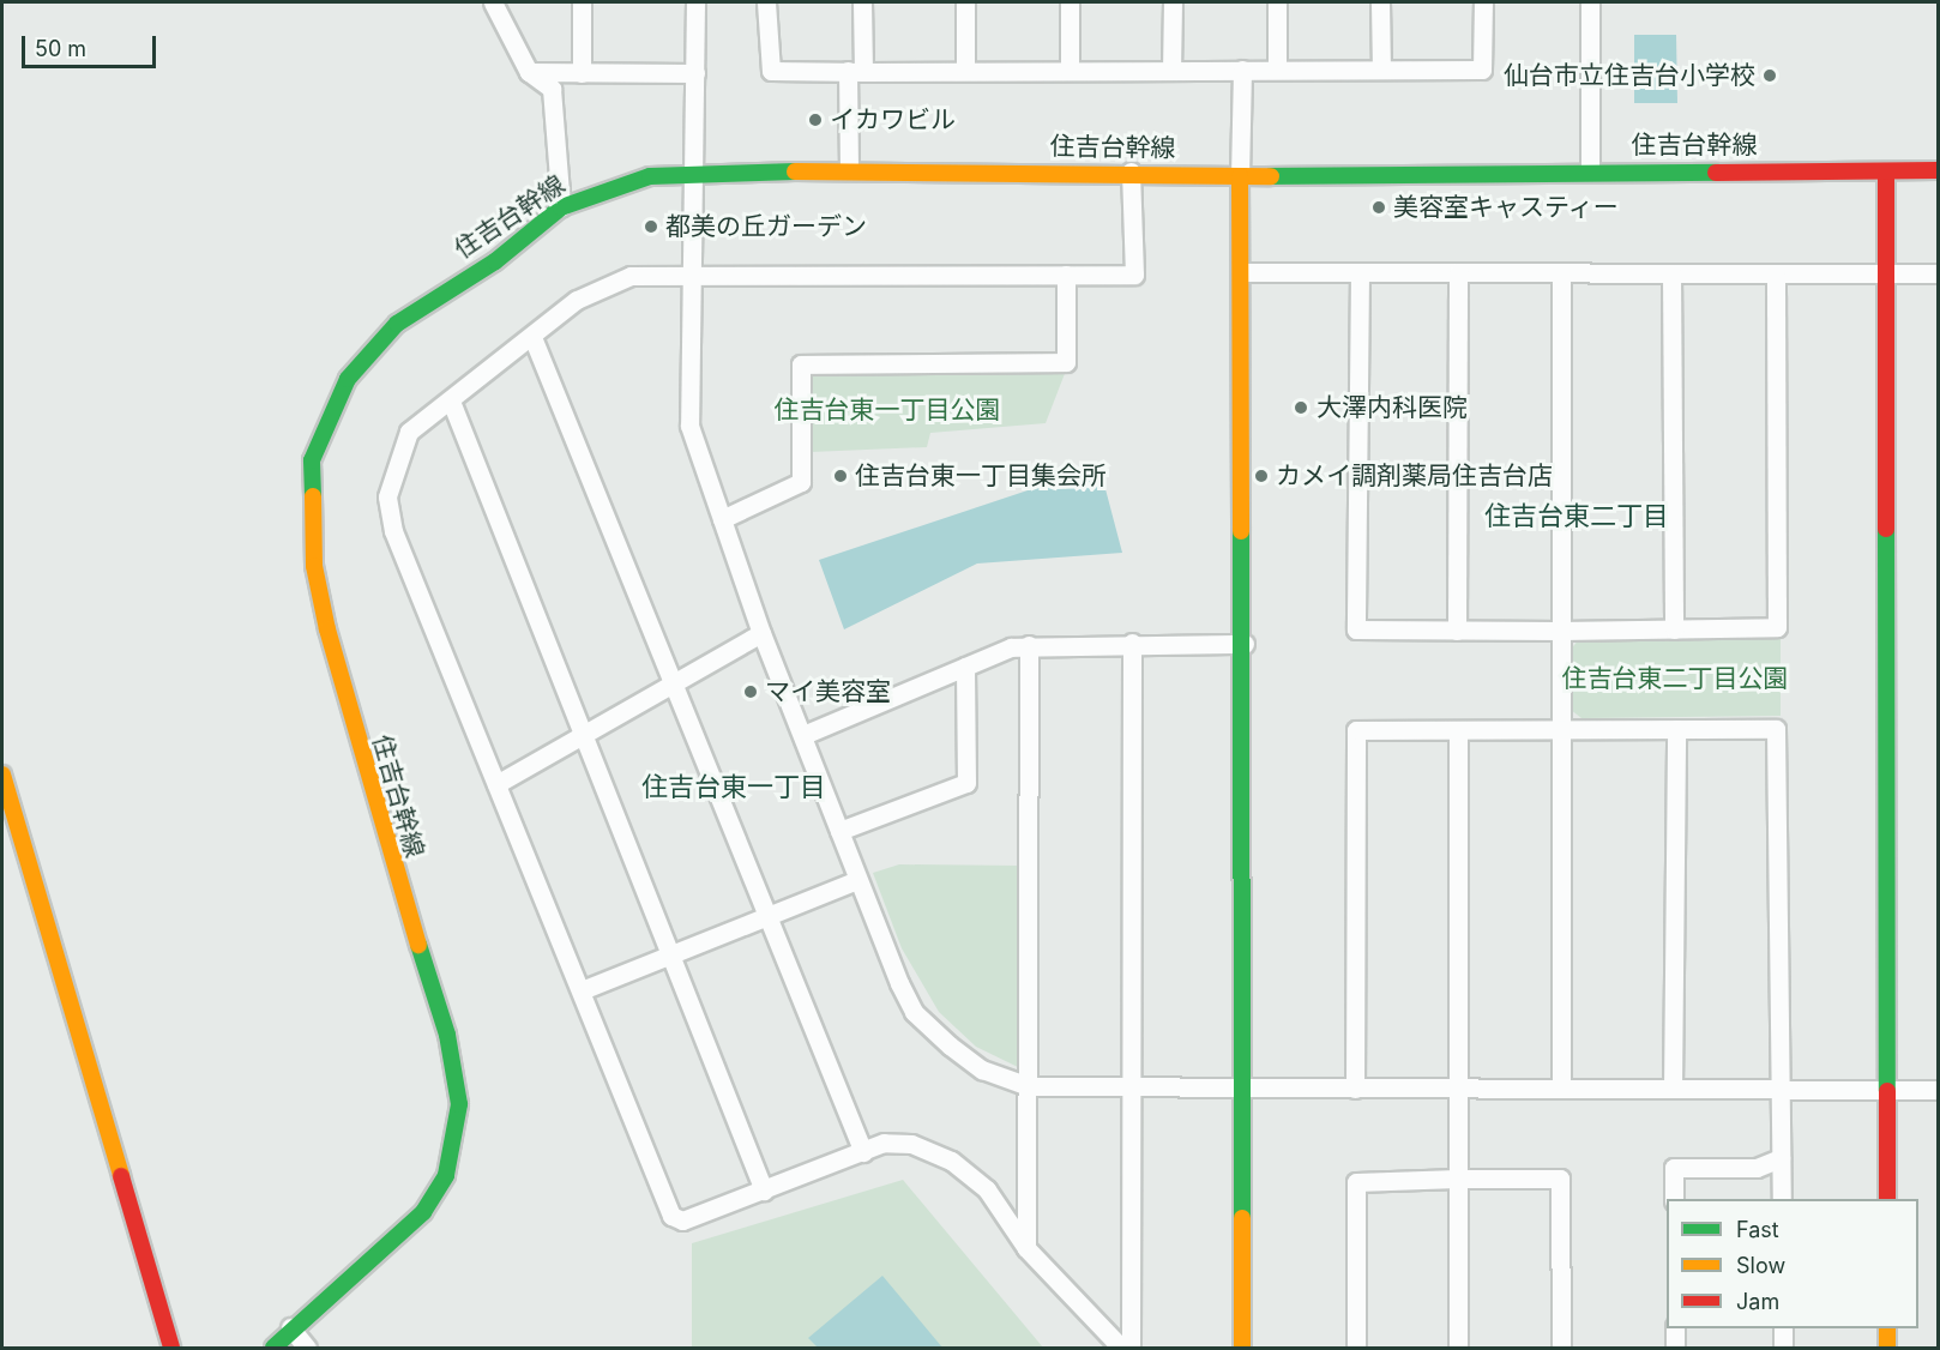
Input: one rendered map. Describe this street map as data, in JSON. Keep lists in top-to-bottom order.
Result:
{
  "streets": {
    "street": ["住吉台幹線"]
  },
  "districts": ["住吉台東二丁目", "住吉台東一丁目"],
  "parks": ["住吉台東一丁目公園", "住吉台東二丁目公園"],
  "places": [
    "仙台市立住吉台小学校",
    "イカワビル",
    "美容室キャスティー",
    "都美の丘ガーデン",
    "大澤内科医院",
    "住吉台東一丁目集会所",
    "カメイ調剤薬局住吉台店",
    "マイ美容室"
  ],
  "legend": ["Fast", "Slow", "Jam"],
  "scale_bar": "50 m"
}
